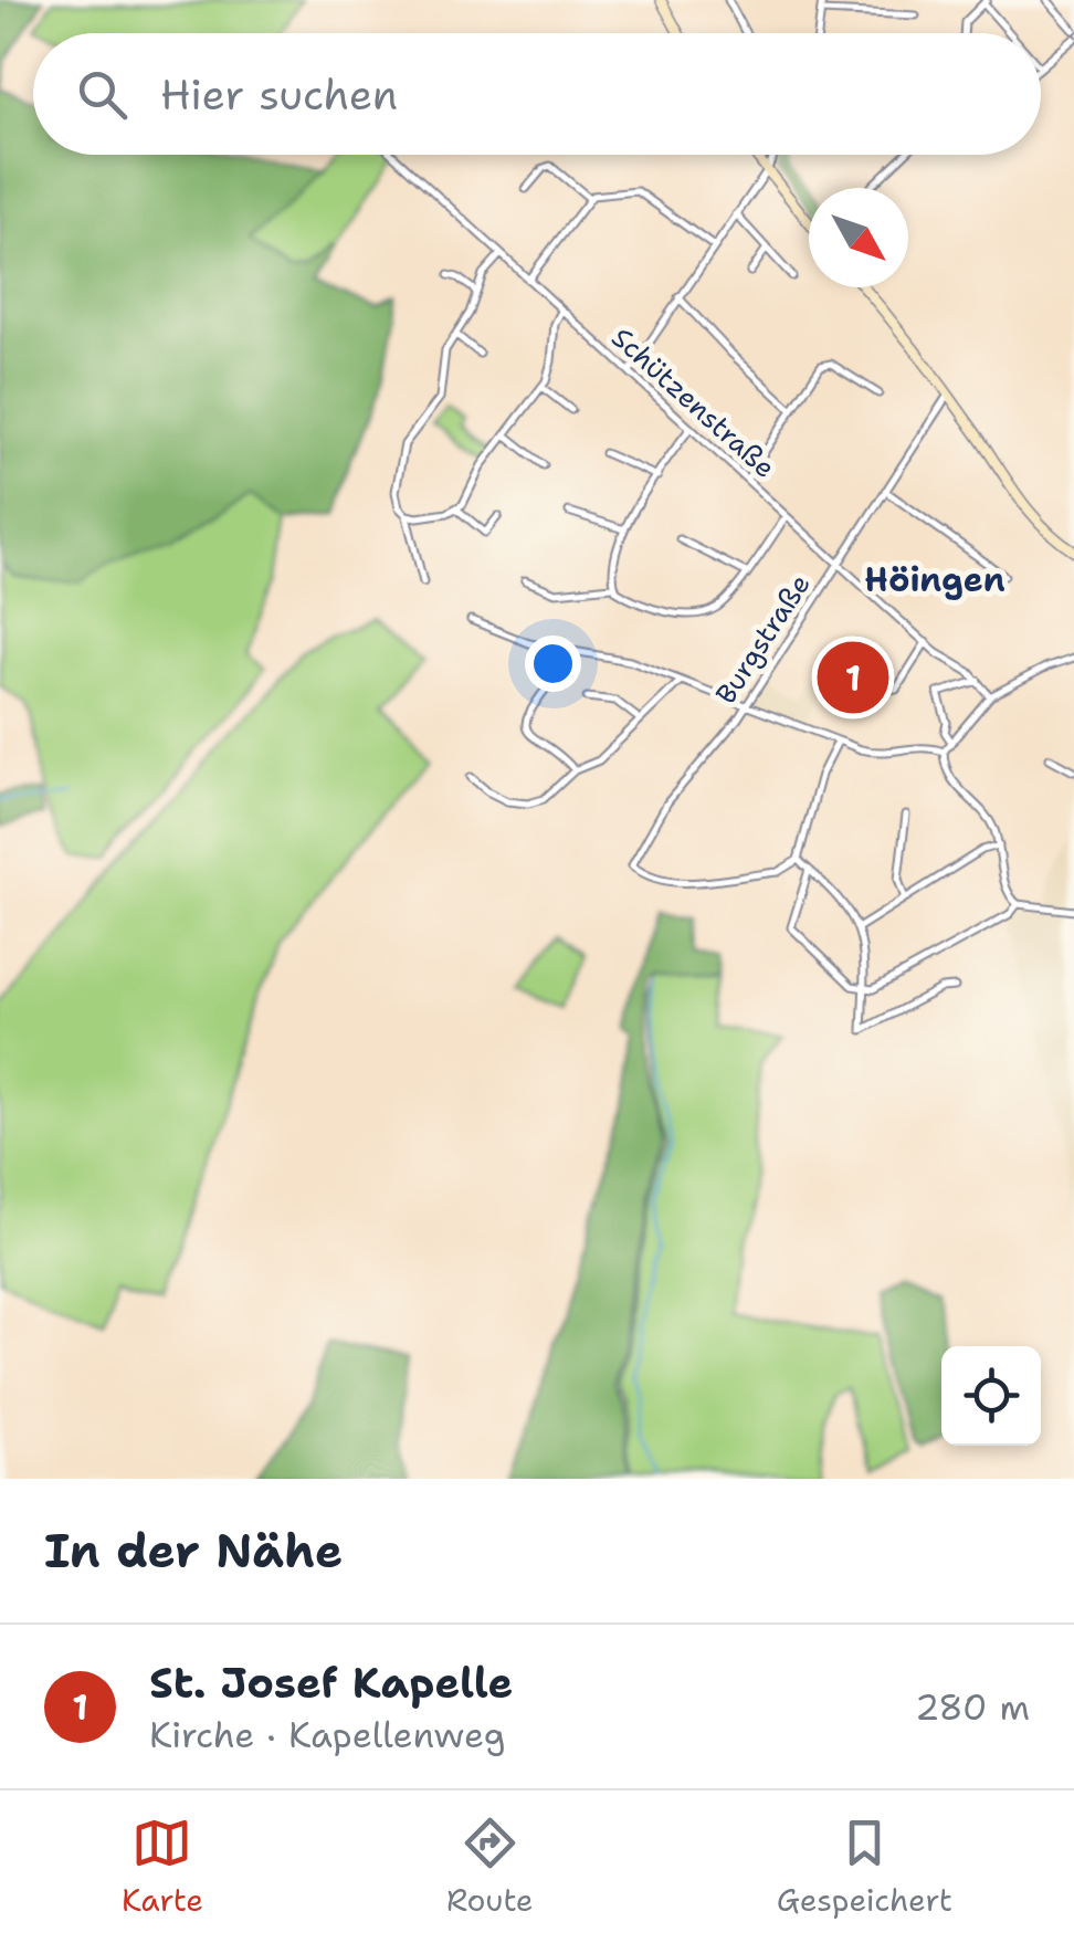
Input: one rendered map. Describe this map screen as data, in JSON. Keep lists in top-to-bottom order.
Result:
{
  "streets": {
    "street": ["Schützenstraße", "Burgstraße"]
  },
  "crossings": [
    ["Schützenstraße", "Burgstraße"]
  ],
  "districts": ["Höingen"],
  "north": "bottom right",
  "page": {
    "search": "Hier suchen",
    "pins": "1",
    "heading": "In der Nähe",
    "list": [
      {
        "mark": "1",
        "name": "St. Josef Kapelle",
        "note": "Kirche · Kapellenweg",
        "value": "280 m"
      }
    ],
    "nav": ["Karte", "Route", "Gespeichert"]
  }
}
